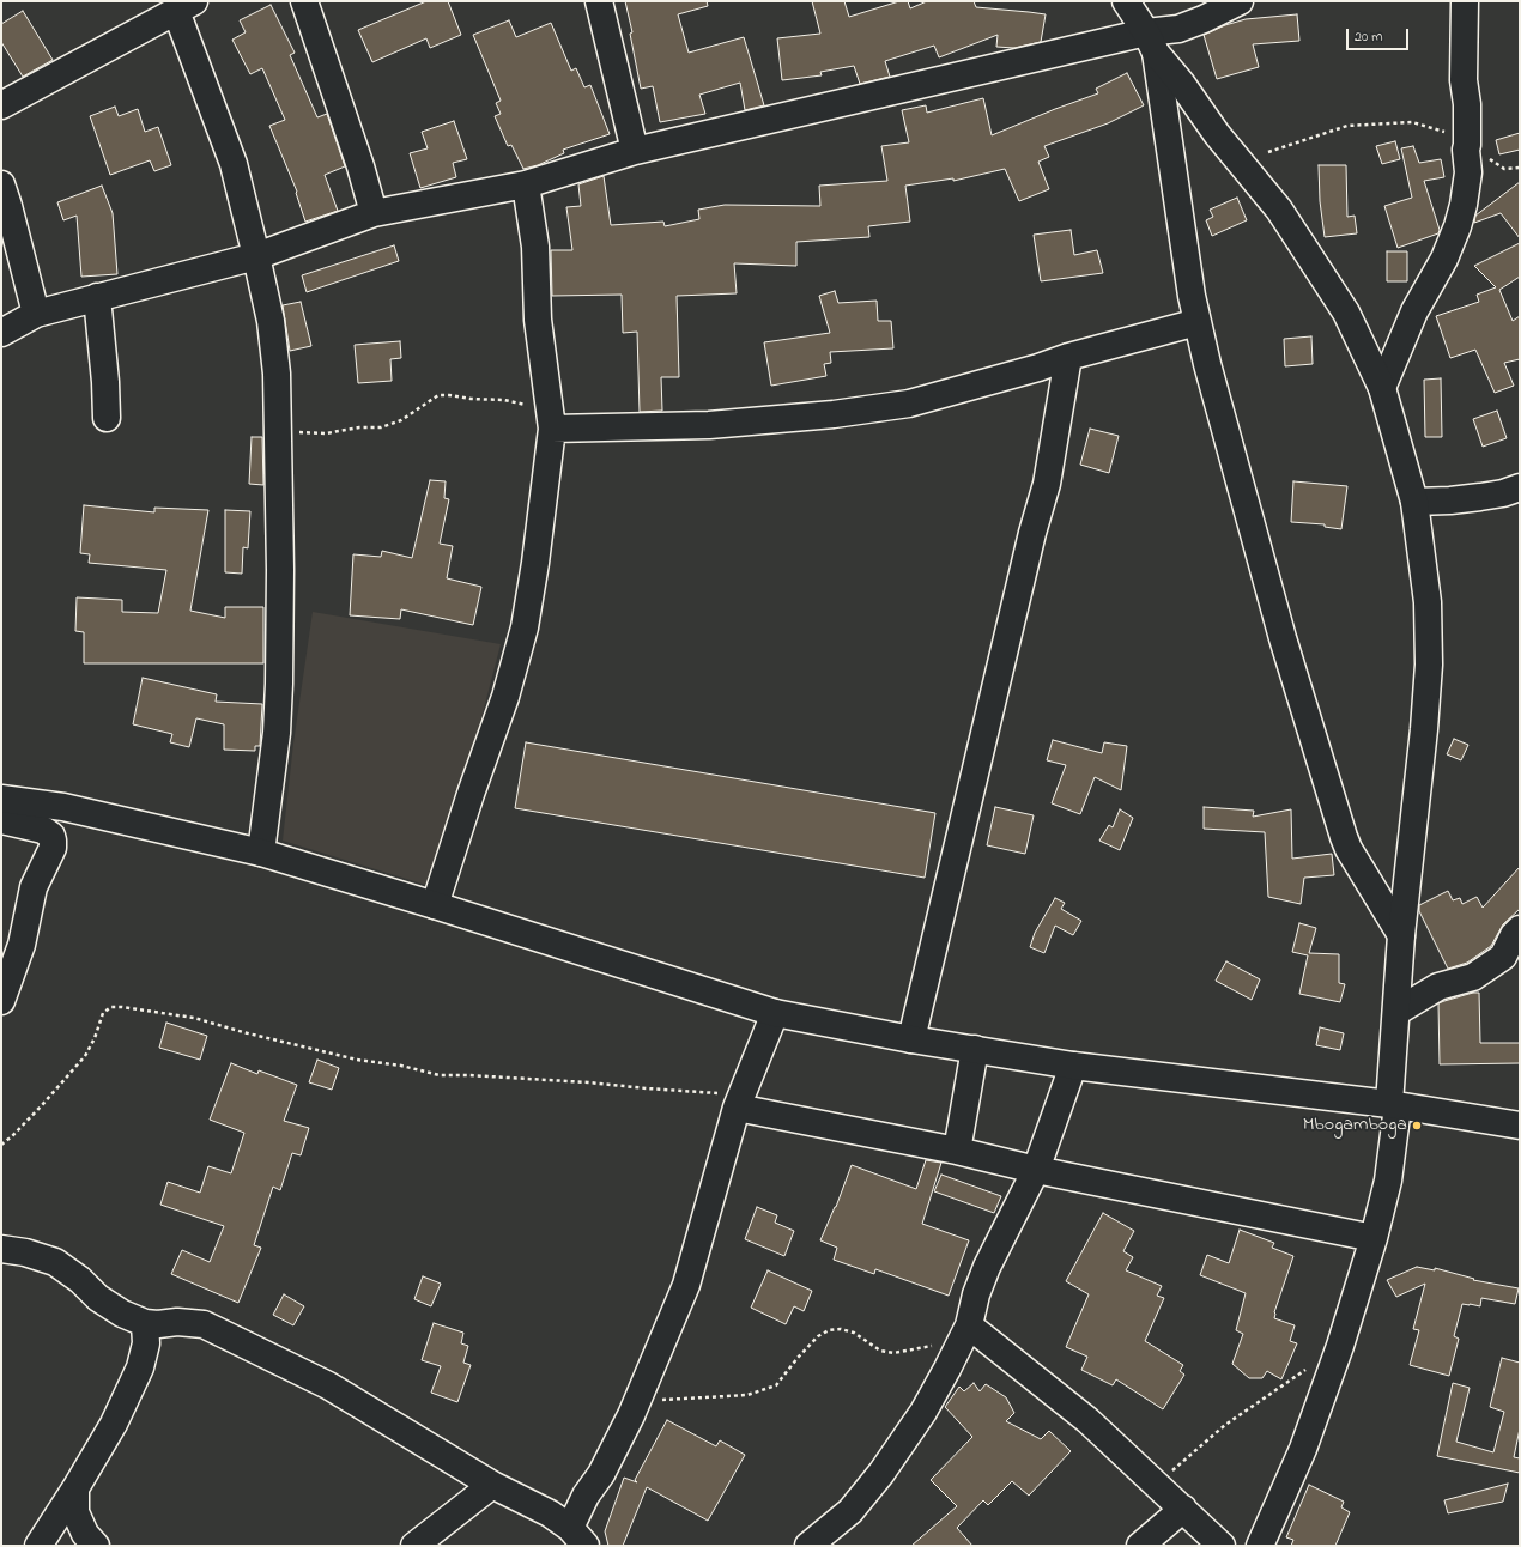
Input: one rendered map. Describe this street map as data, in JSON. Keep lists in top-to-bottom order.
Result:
{
  "places": ["Mbogamboga"],
  "scale_bar": "20 m"
}
